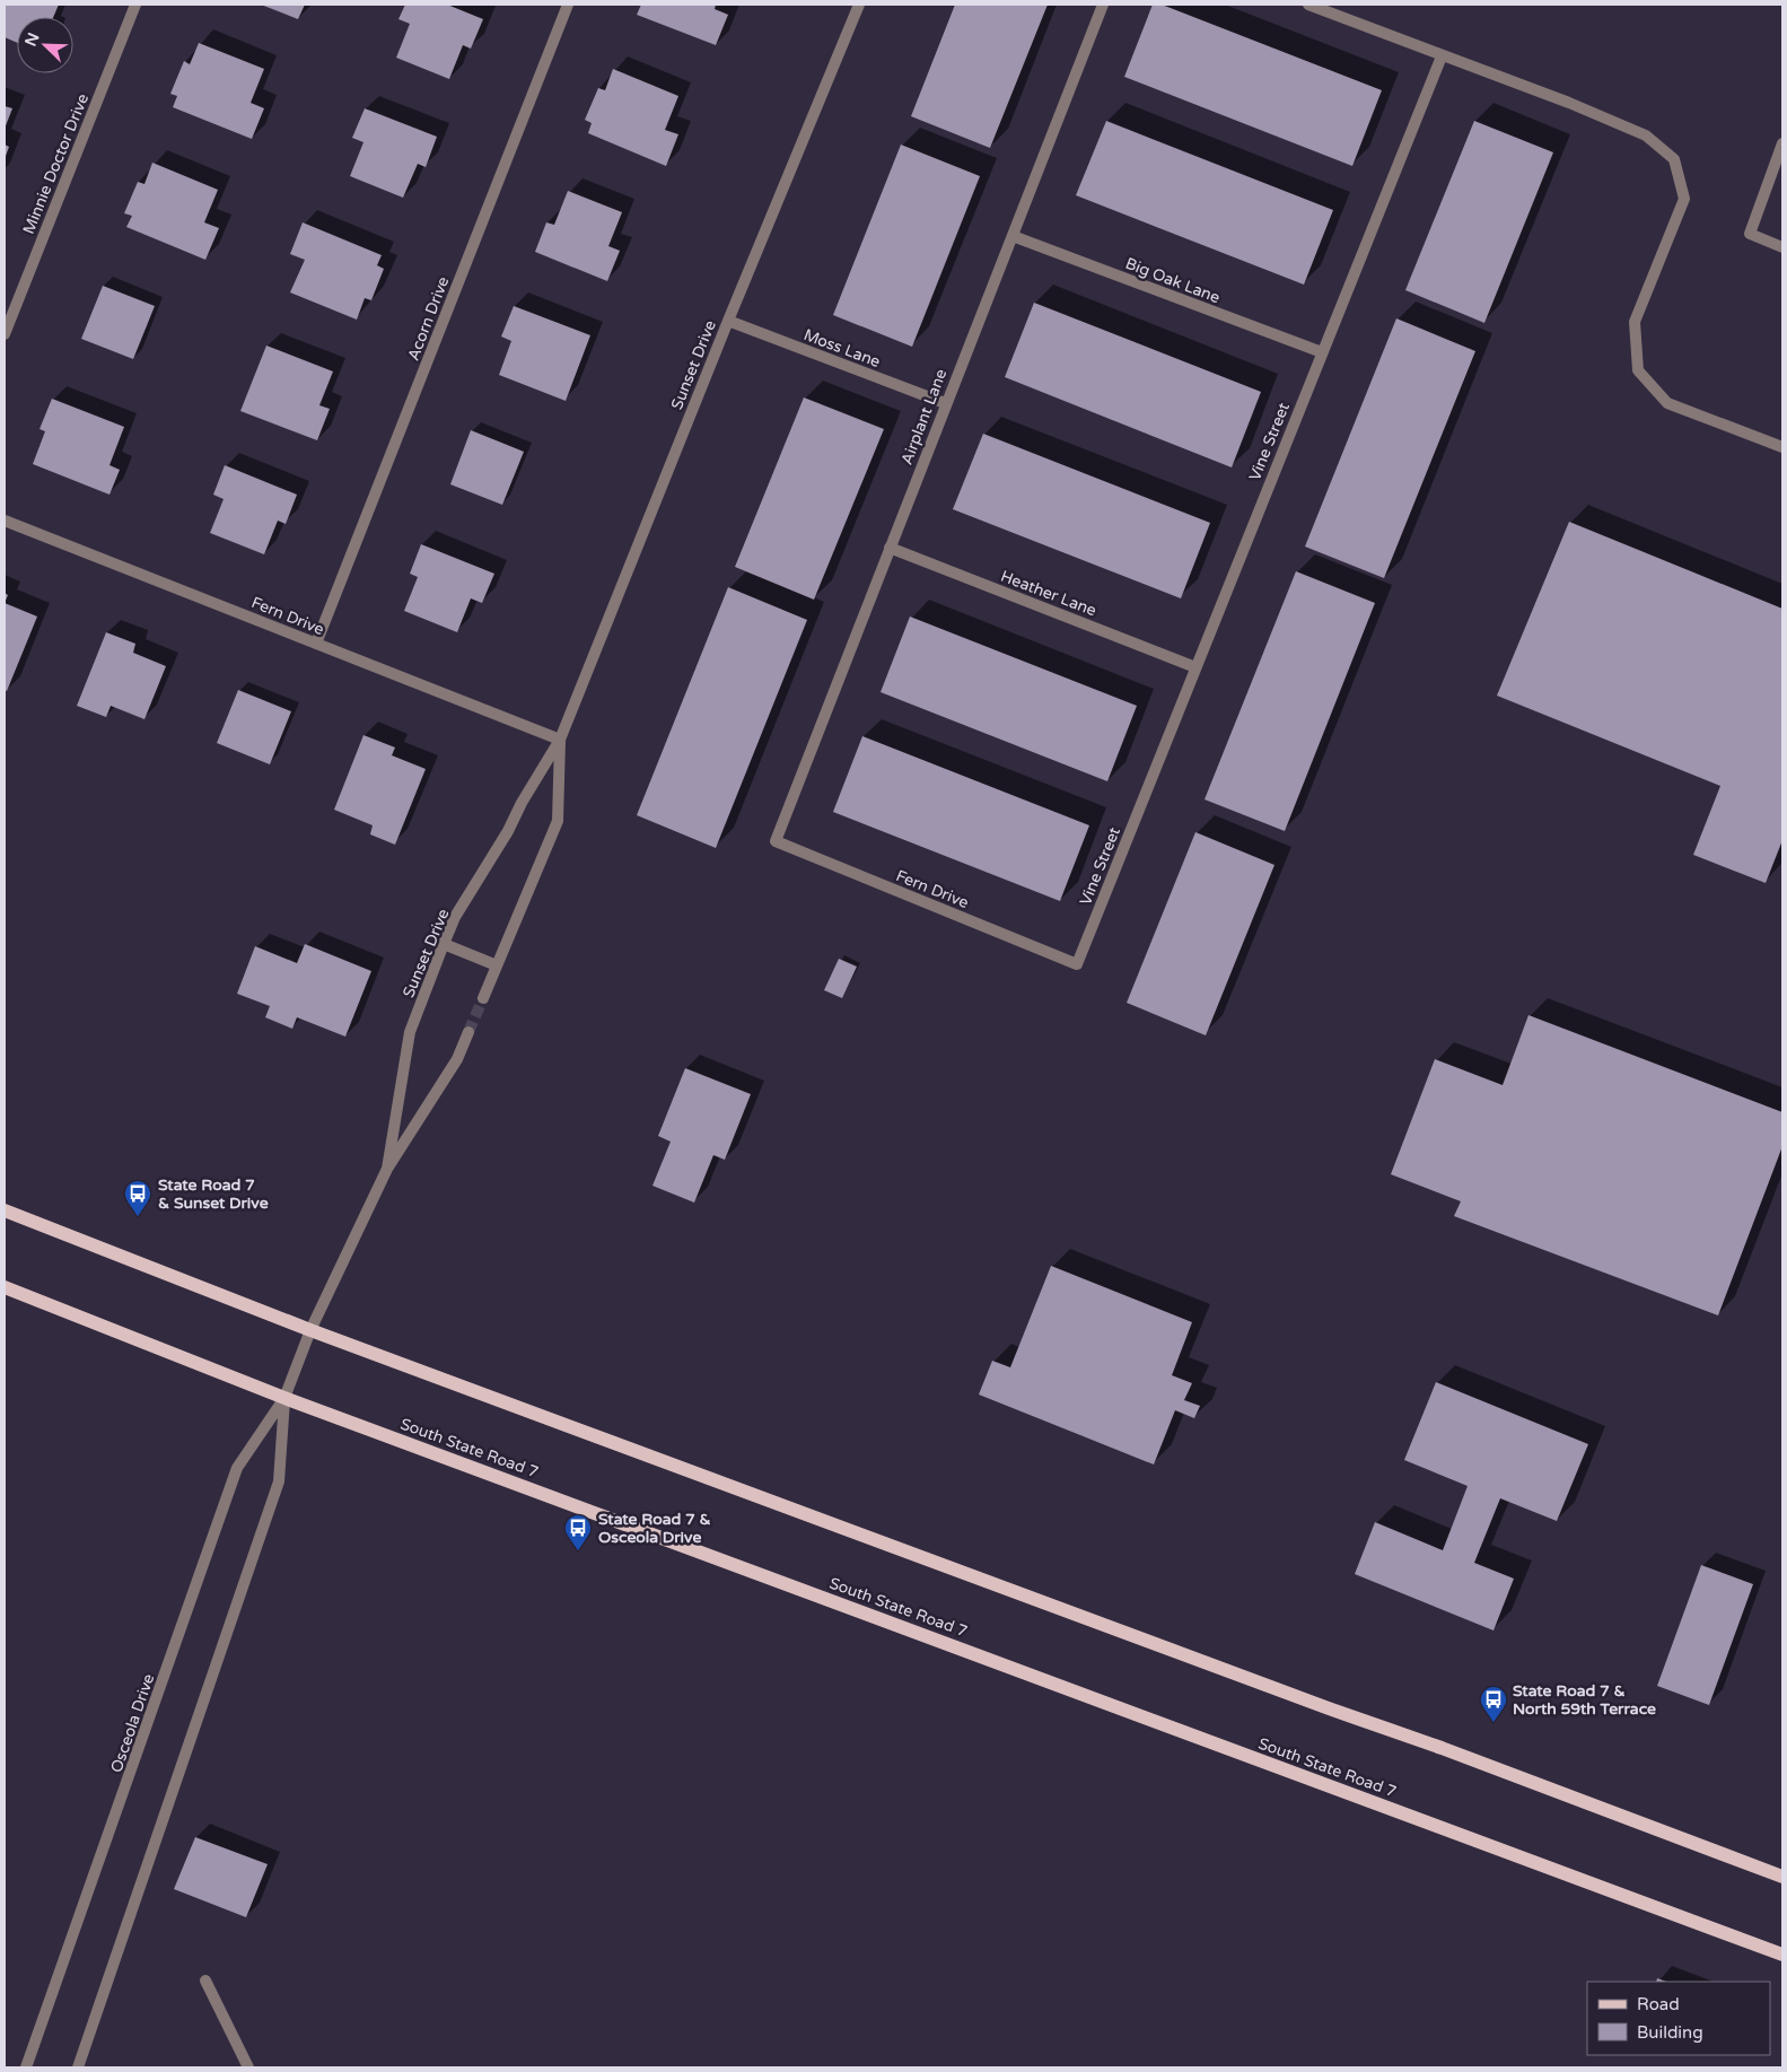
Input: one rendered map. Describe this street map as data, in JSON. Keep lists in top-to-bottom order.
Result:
{
  "streets": {
    "main road": ["South State Road 7"],
    "street": [
      "Minnie Doctor Drive",
      "Big Oak Lane",
      "Acorn Drive",
      "Moss Lane",
      "Sunset Drive",
      "Airplant Lane",
      "Vine Street",
      "Heather Lane",
      "Fern Drive",
      "Osceola Drive"
    ]
  },
  "crossings": [
    ["Big Oak Lane", "Airplant Lane"],
    ["Big Oak Lane", "Vine Street"],
    ["Acorn Drive", "Fern Drive"],
    ["Moss Lane", "Sunset Drive"],
    ["Moss Lane", "Airplant Lane"],
    ["Sunset Drive", "Fern Drive"],
    ["Sunset Drive", "Osceola Drive"],
    ["Airplant Lane", "Heather Lane"],
    ["Airplant Lane", "Fern Drive"],
    ["Vine Street", "Heather Lane"],
    ["Vine Street", "Fern Drive"],
    ["South State Road 7", "Osceola Drive"]
  ],
  "places": {
    "bus stop": ["State Road 7 & Sunset Drive", "State Road 7 & Osceola Drive", "State Road 7 & North 59th Terrace"]
  },
  "legend": ["Road", "Building"],
  "north": "top left"
}
